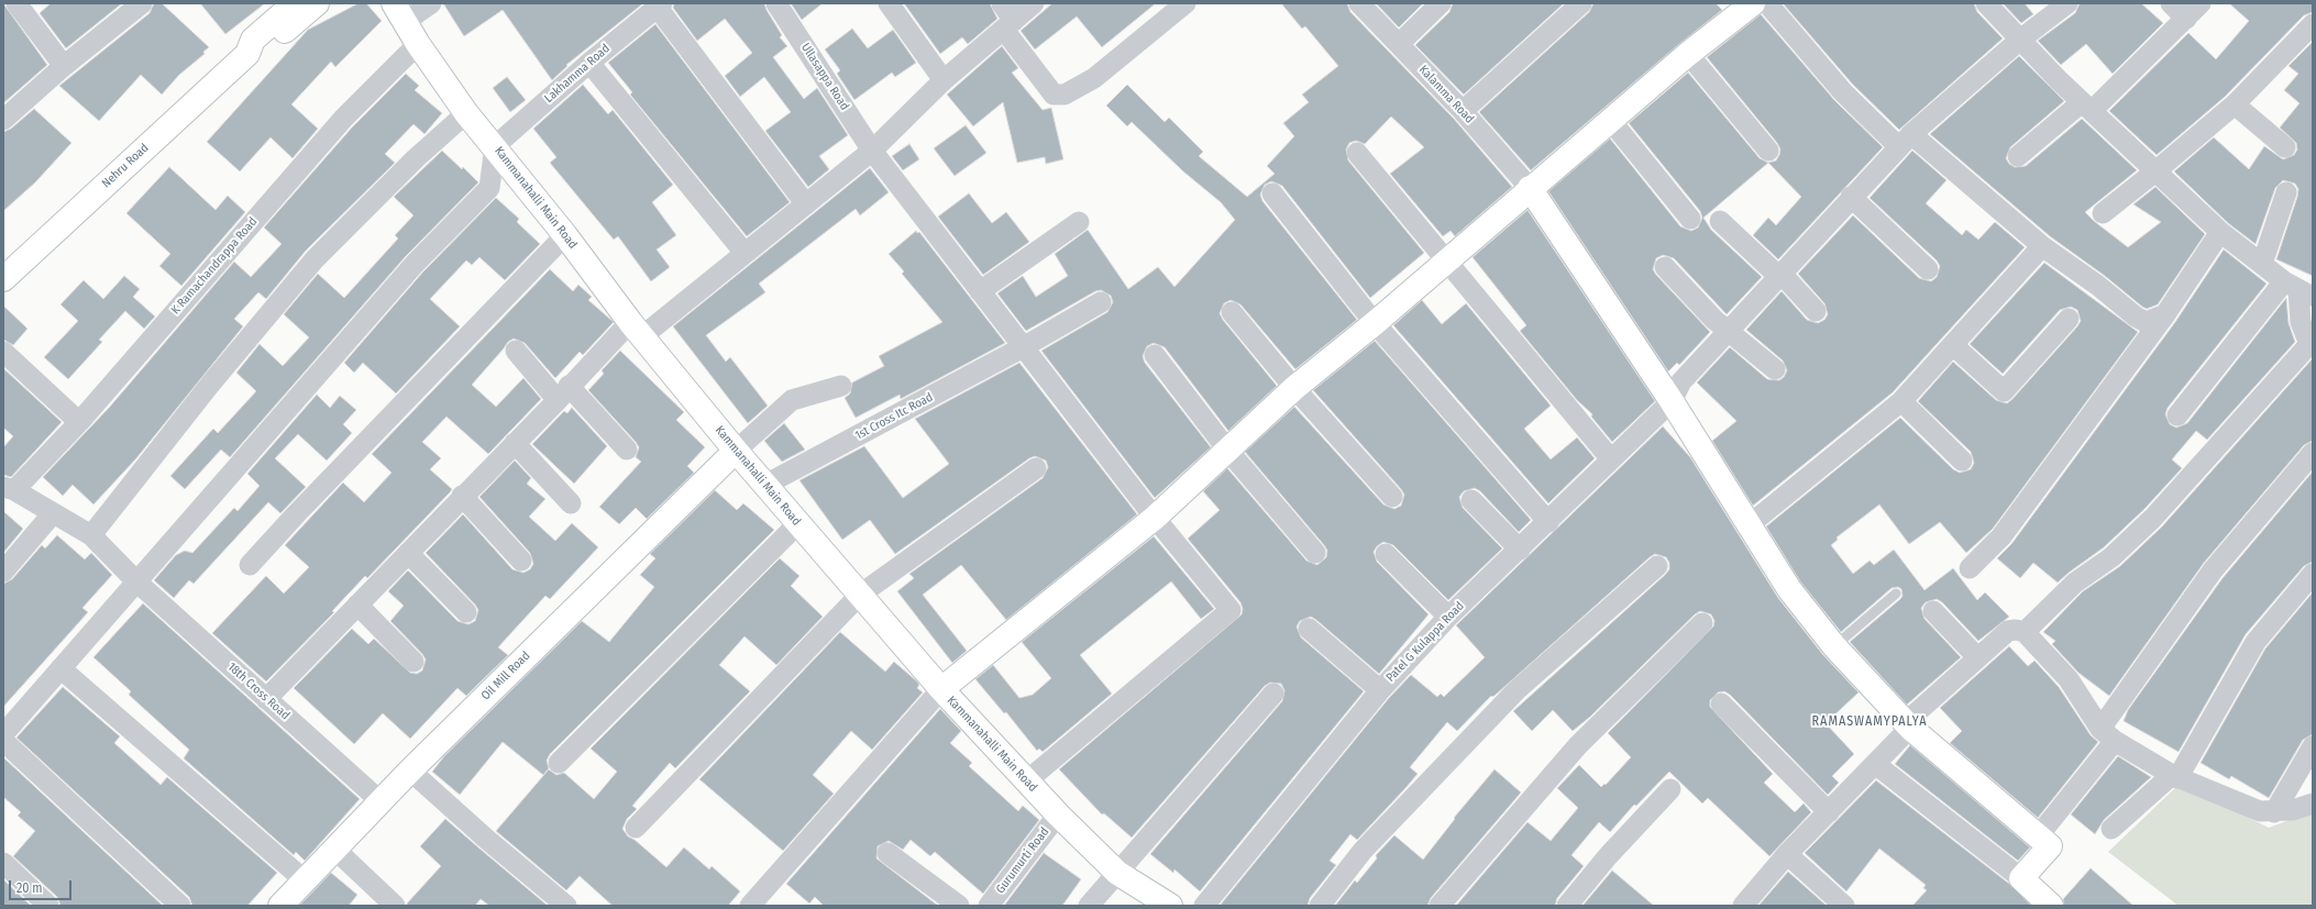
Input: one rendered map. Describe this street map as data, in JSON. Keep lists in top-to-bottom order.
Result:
{
  "streets": {
    "street": [
      "Lakhamma Road",
      "Ullasappa Road",
      "Kalamma Road",
      "Nehru Road",
      "Kammanahalli Main Road",
      "K Ramachandrappa Road",
      "1st Cross Itc Road",
      "Patel G Kulappa Road",
      "Oil Mill Road",
      "18th Cross Road",
      "Gurumurti Road"
    ]
  },
  "crossings": [
    ["Lakhamma Road", "Kammanahalli Main Road"],
    ["Ullasappa Road", "Kammanahalli Main Road"],
    ["Ullasappa Road", "1st Cross Itc Road"],
    ["Kammanahalli Main Road", "K Ramachandrappa Road"],
    ["Kammanahalli Main Road", "1st Cross Itc Road"],
    ["Kammanahalli Main Road", "Oil Mill Road"],
    ["Kammanahalli Main Road", "Gurumurti Road"],
    ["K Ramachandrappa Road", "18th Cross Road"],
    ["Oil Mill Road", "18th Cross Road"]
  ],
  "districts": ["RAMASWAMYPALYA"],
  "scale_bar": "20 m"
}
